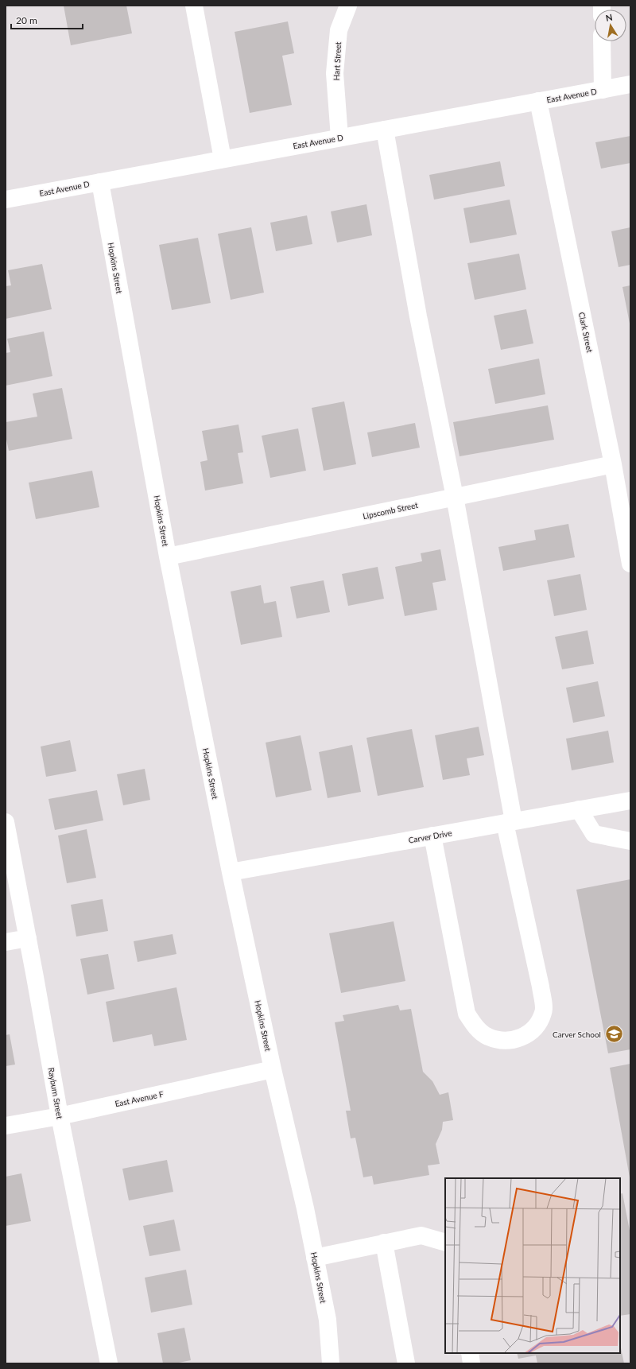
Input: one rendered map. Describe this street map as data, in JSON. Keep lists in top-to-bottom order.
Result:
{
  "streets": {
    "street": [
      "Hart Street",
      "East Avenue D",
      "Hopkins Street",
      "Clark Street",
      "Lipscomb Street",
      "Carver Drive",
      "Rayburn Street",
      "East Avenue F"
    ]
  },
  "crossings": [
    ["Hart Street", "East Avenue D"],
    ["East Avenue D", "Hopkins Street"],
    ["East Avenue D", "Clark Street"],
    ["Hopkins Street", "Lipscomb Street"],
    ["Hopkins Street", "Carver Drive"],
    ["Hopkins Street", "East Avenue F"],
    ["Clark Street", "Lipscomb Street"],
    ["Rayburn Street", "East Avenue F"]
  ],
  "places": {
    "school or university": ["Carver School"]
  },
  "scale_bar": "20 m",
  "north": "top"
}
